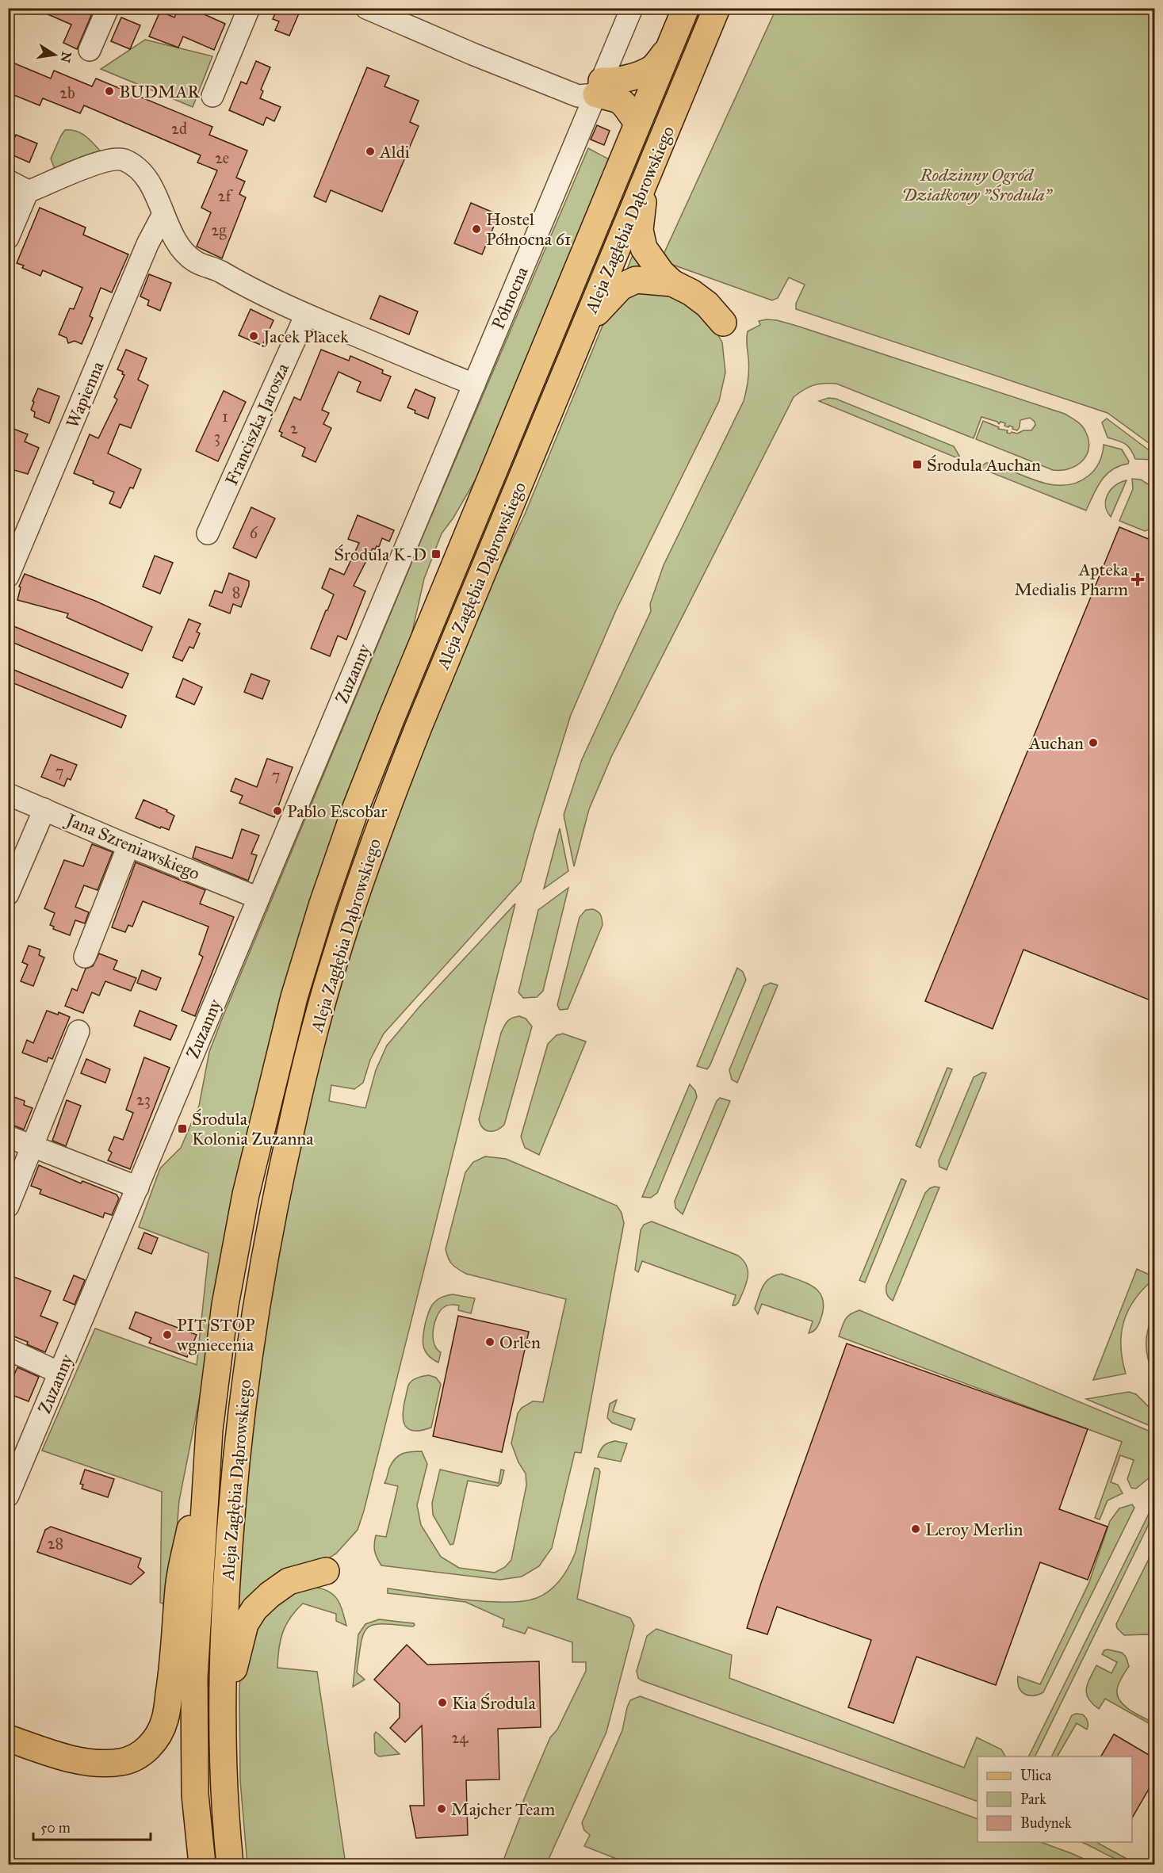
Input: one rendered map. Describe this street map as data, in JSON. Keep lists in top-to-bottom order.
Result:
{
  "streets": {
    "main road": ["Aleja Zagłębia Dąbrowskiego"],
    "street": [
      "Północna",
      "Wapienna",
      "Franciszka Jarosza",
      "Zuzanny",
      "Jana Szreniawskiego"
    ]
  },
  "crossings": [
    ["Północna", "Zuzanny"],
    ["Zuzanny", "Jana Szreniawskiego"]
  ],
  "parks": ["Rodzinny Ogród Działkowy \"Środula\""],
  "places": {
    "other": [
      "BUDMAR",
      "Aldi",
      "Hostel Północna 61",
      "Jacek Placek",
      "Auchan",
      "Pablo Escobar",
      "PIT STOP wgniecenia",
      "Orlen",
      "Leroy Merlin",
      "Kia Środula",
      "Majcher Team"
    ],
    "transit": ["Środula Auchan", "Środula K-D", "Środula Kolonia Zuzanna"],
    "health": ["Apteka Medialis Pharm"]
  },
  "house_numbers": [
    "2b",
    "2d",
    "2e",
    "2f",
    "2g",
    "1",
    "2",
    "3",
    "6",
    "8",
    "7",
    "7",
    "23",
    "28",
    "24"
  ],
  "legend": ["Ulica", "Park", "Budynek"],
  "scale_bar": "50 m",
  "north": "right"
}
